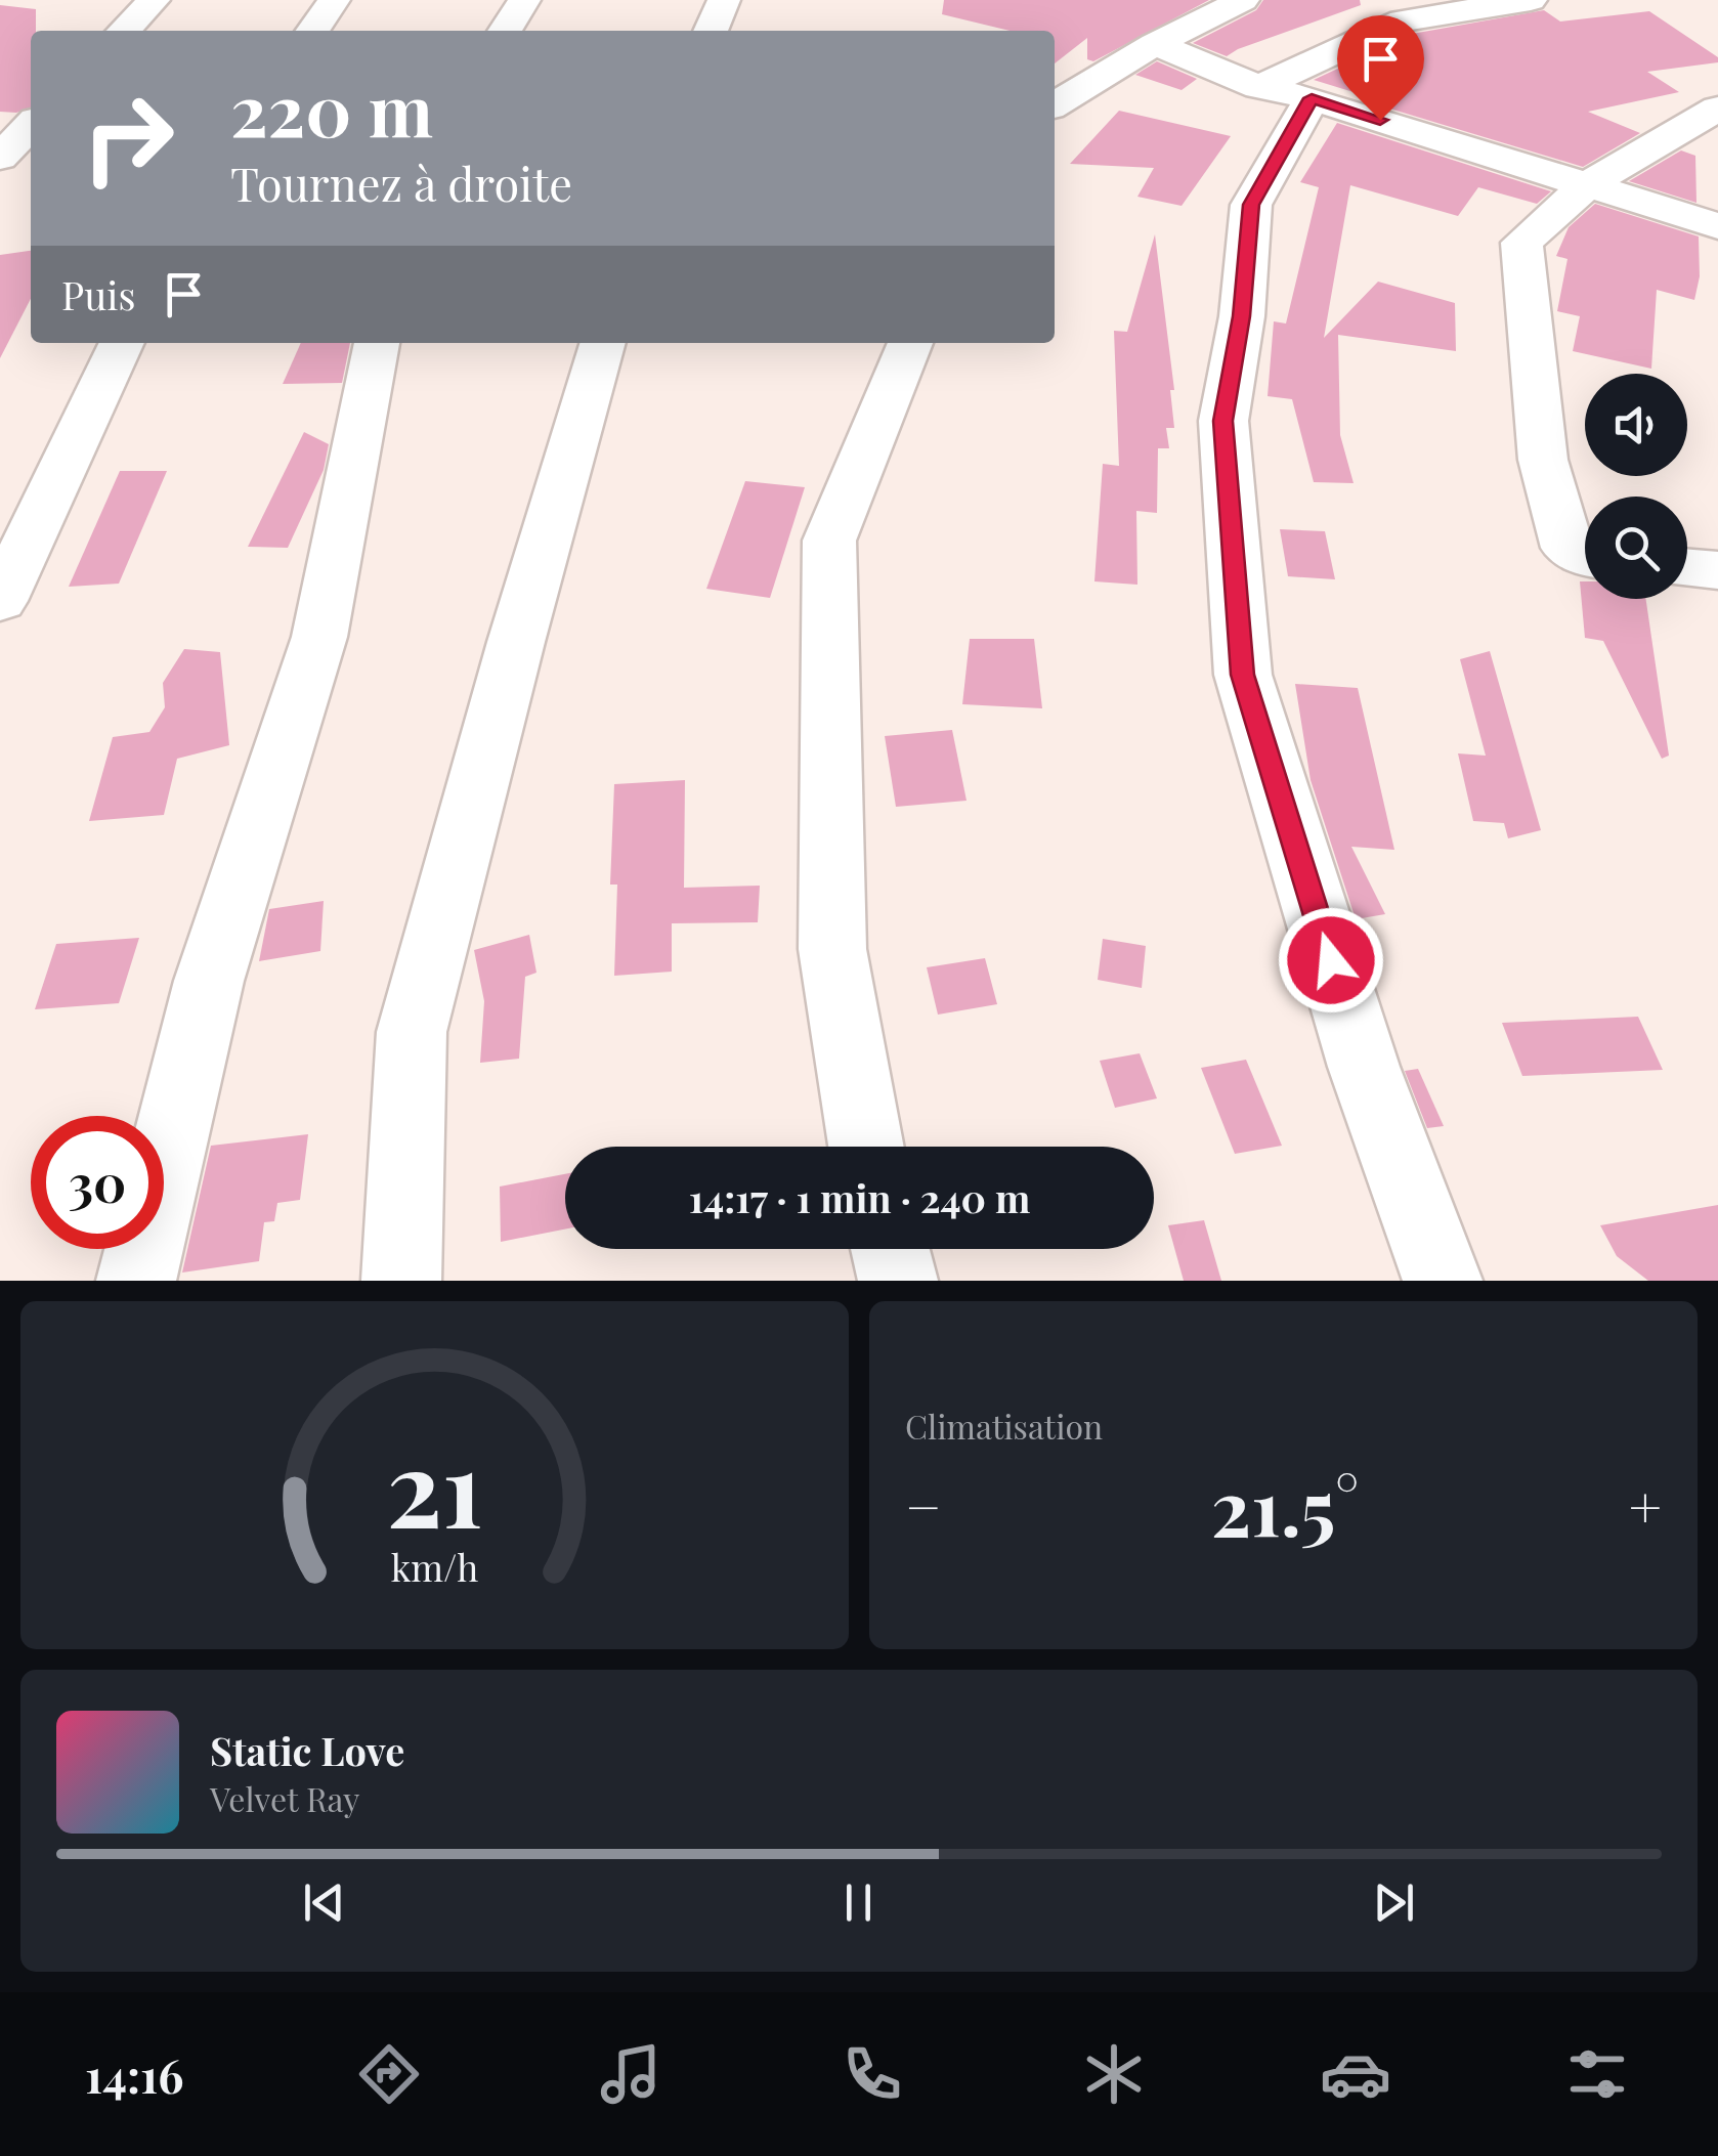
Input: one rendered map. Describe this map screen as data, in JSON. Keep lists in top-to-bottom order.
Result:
{
  "page": {
    "turn": ["220 m", "Tournez à droite"],
    "then": "Puis",
    "limit": "30",
    "trip": "14:17 · 1 min · 240 m",
    "tile": "Climatisation",
    "heat": ["−", "21.5°", "+"],
    "song": ["Static Love", "Velvet Ray"],
    "tabs": "14:16",
    "gauge": ["21", "km/h"]
  }
}
